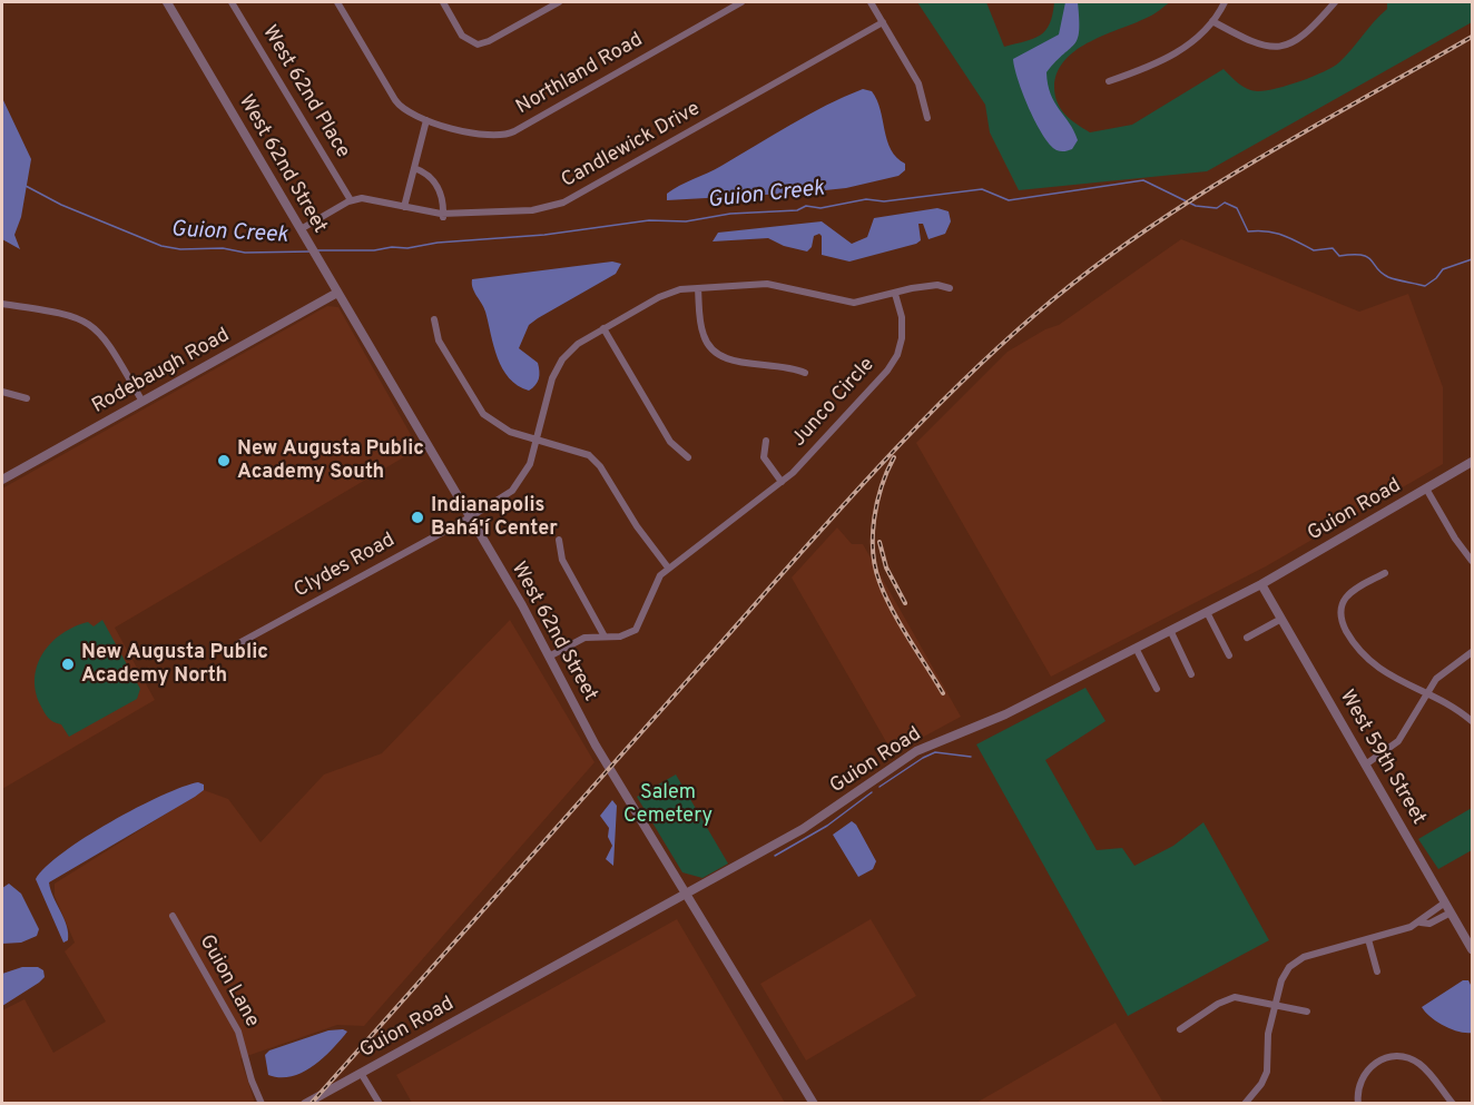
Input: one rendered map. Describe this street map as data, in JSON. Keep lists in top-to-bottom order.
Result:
{
  "streets": {
    "street": [
      "Northland Road",
      "West 62nd Place",
      "Candlewick Drive",
      "West 62nd Street",
      "Rodebaugh Road",
      "Junco Circle",
      "Guion Road",
      "Clydes Road",
      "West 59th Street",
      "Guion Lane"
    ]
  },
  "crossings": [
    ["West 62nd Place", "Candlewick Drive"],
    ["West 62nd Street", "Rodebaugh Road"],
    ["West 62nd Street", "Guion Road"],
    ["West 62nd Street", "Clydes Road"],
    ["Junco Circle", "Clydes Road"],
    ["Guion Road", "West 59th Street"]
  ],
  "water": ["Guion Creek"],
  "parks": ["Salem Cemetery"],
  "places": ["New Augusta Public Academy South", "Indianapolis Bahá'í Center", "New Augusta Public Academy North"]
}
